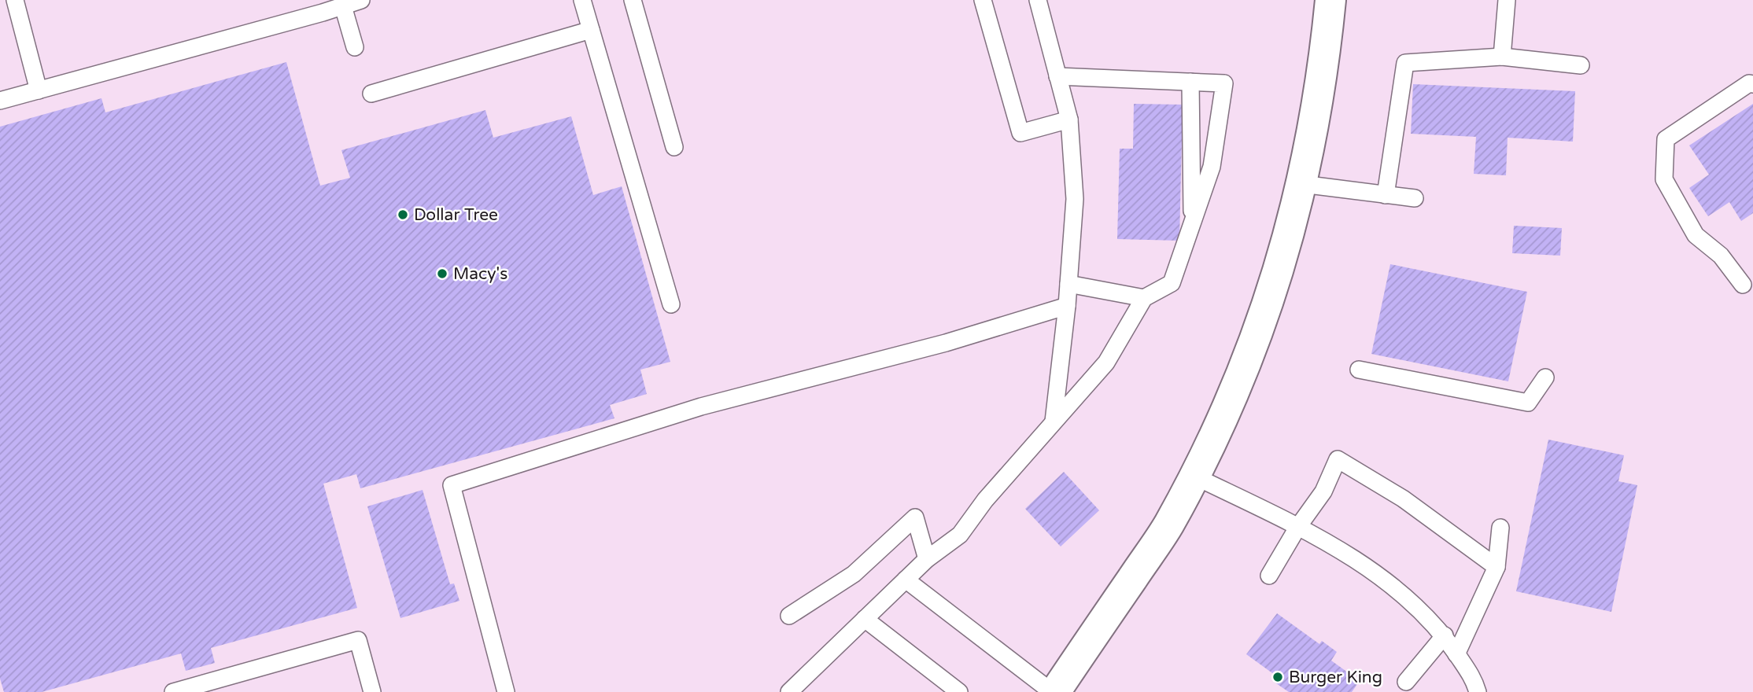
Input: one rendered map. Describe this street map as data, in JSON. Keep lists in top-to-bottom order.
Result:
{
  "places": ["Dollar Tree", "Macy's", "Burger King"]
}
